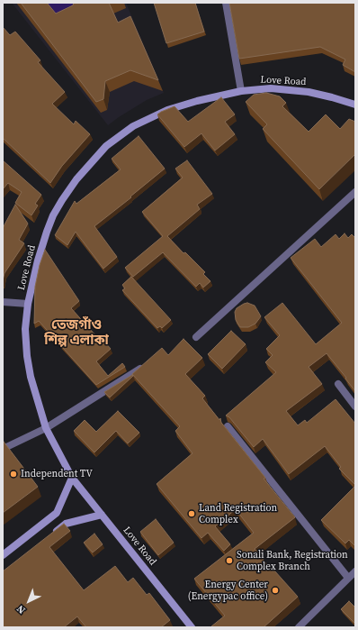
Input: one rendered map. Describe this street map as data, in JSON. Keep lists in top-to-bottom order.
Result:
{
  "streets": {
    "main road": ["Love Road"]
  },
  "districts": ["তেজগাঁও শিল্প এলাকা"],
  "places": [
    "Independent TV",
    "Land Registration Complex",
    "Sonali Bank, Registration Complex Branch",
    "Energy Center (Energypac office)"
  ],
  "north": "bottom left"
}
